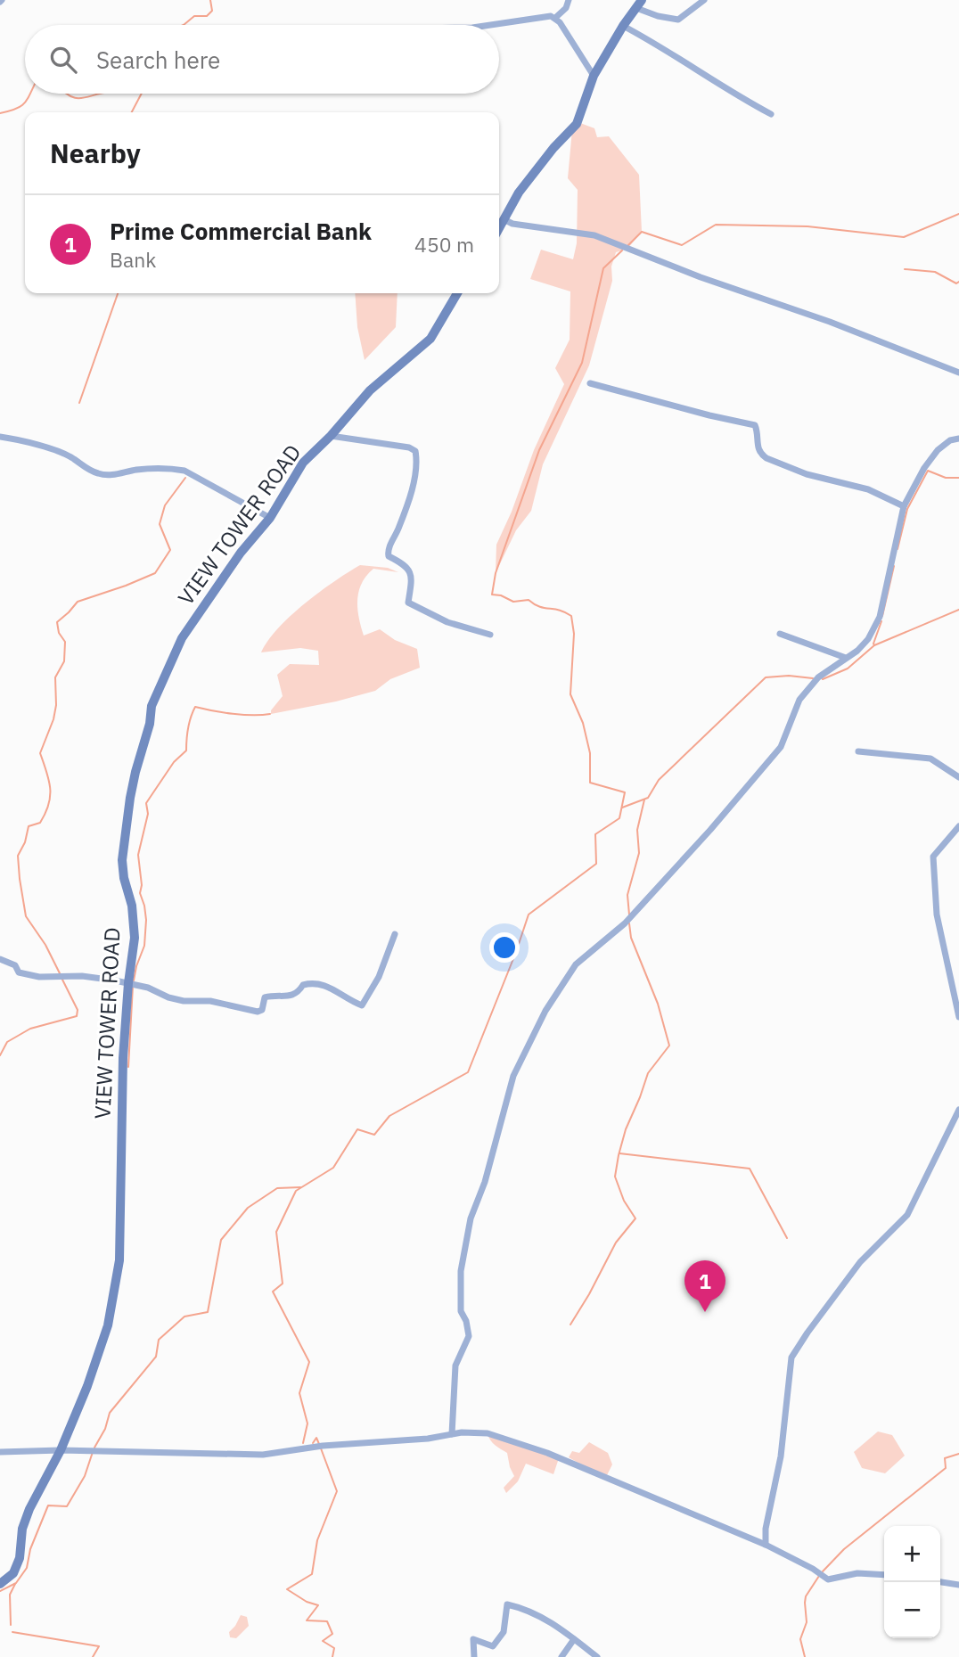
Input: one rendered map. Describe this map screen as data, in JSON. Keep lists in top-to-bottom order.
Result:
{
  "streets": {
    "street": ["VIEW TOWER ROAD"]
  },
  "page": {
    "search": "Search here",
    "heading": "Nearby",
    "list": [
      {
        "mark": "1",
        "name": "Prime Commercial Bank",
        "note": "Bank",
        "value": "450 m"
      }
    ],
    "pins": "1",
    "map_buttons": ["+", "−"]
  }
}
